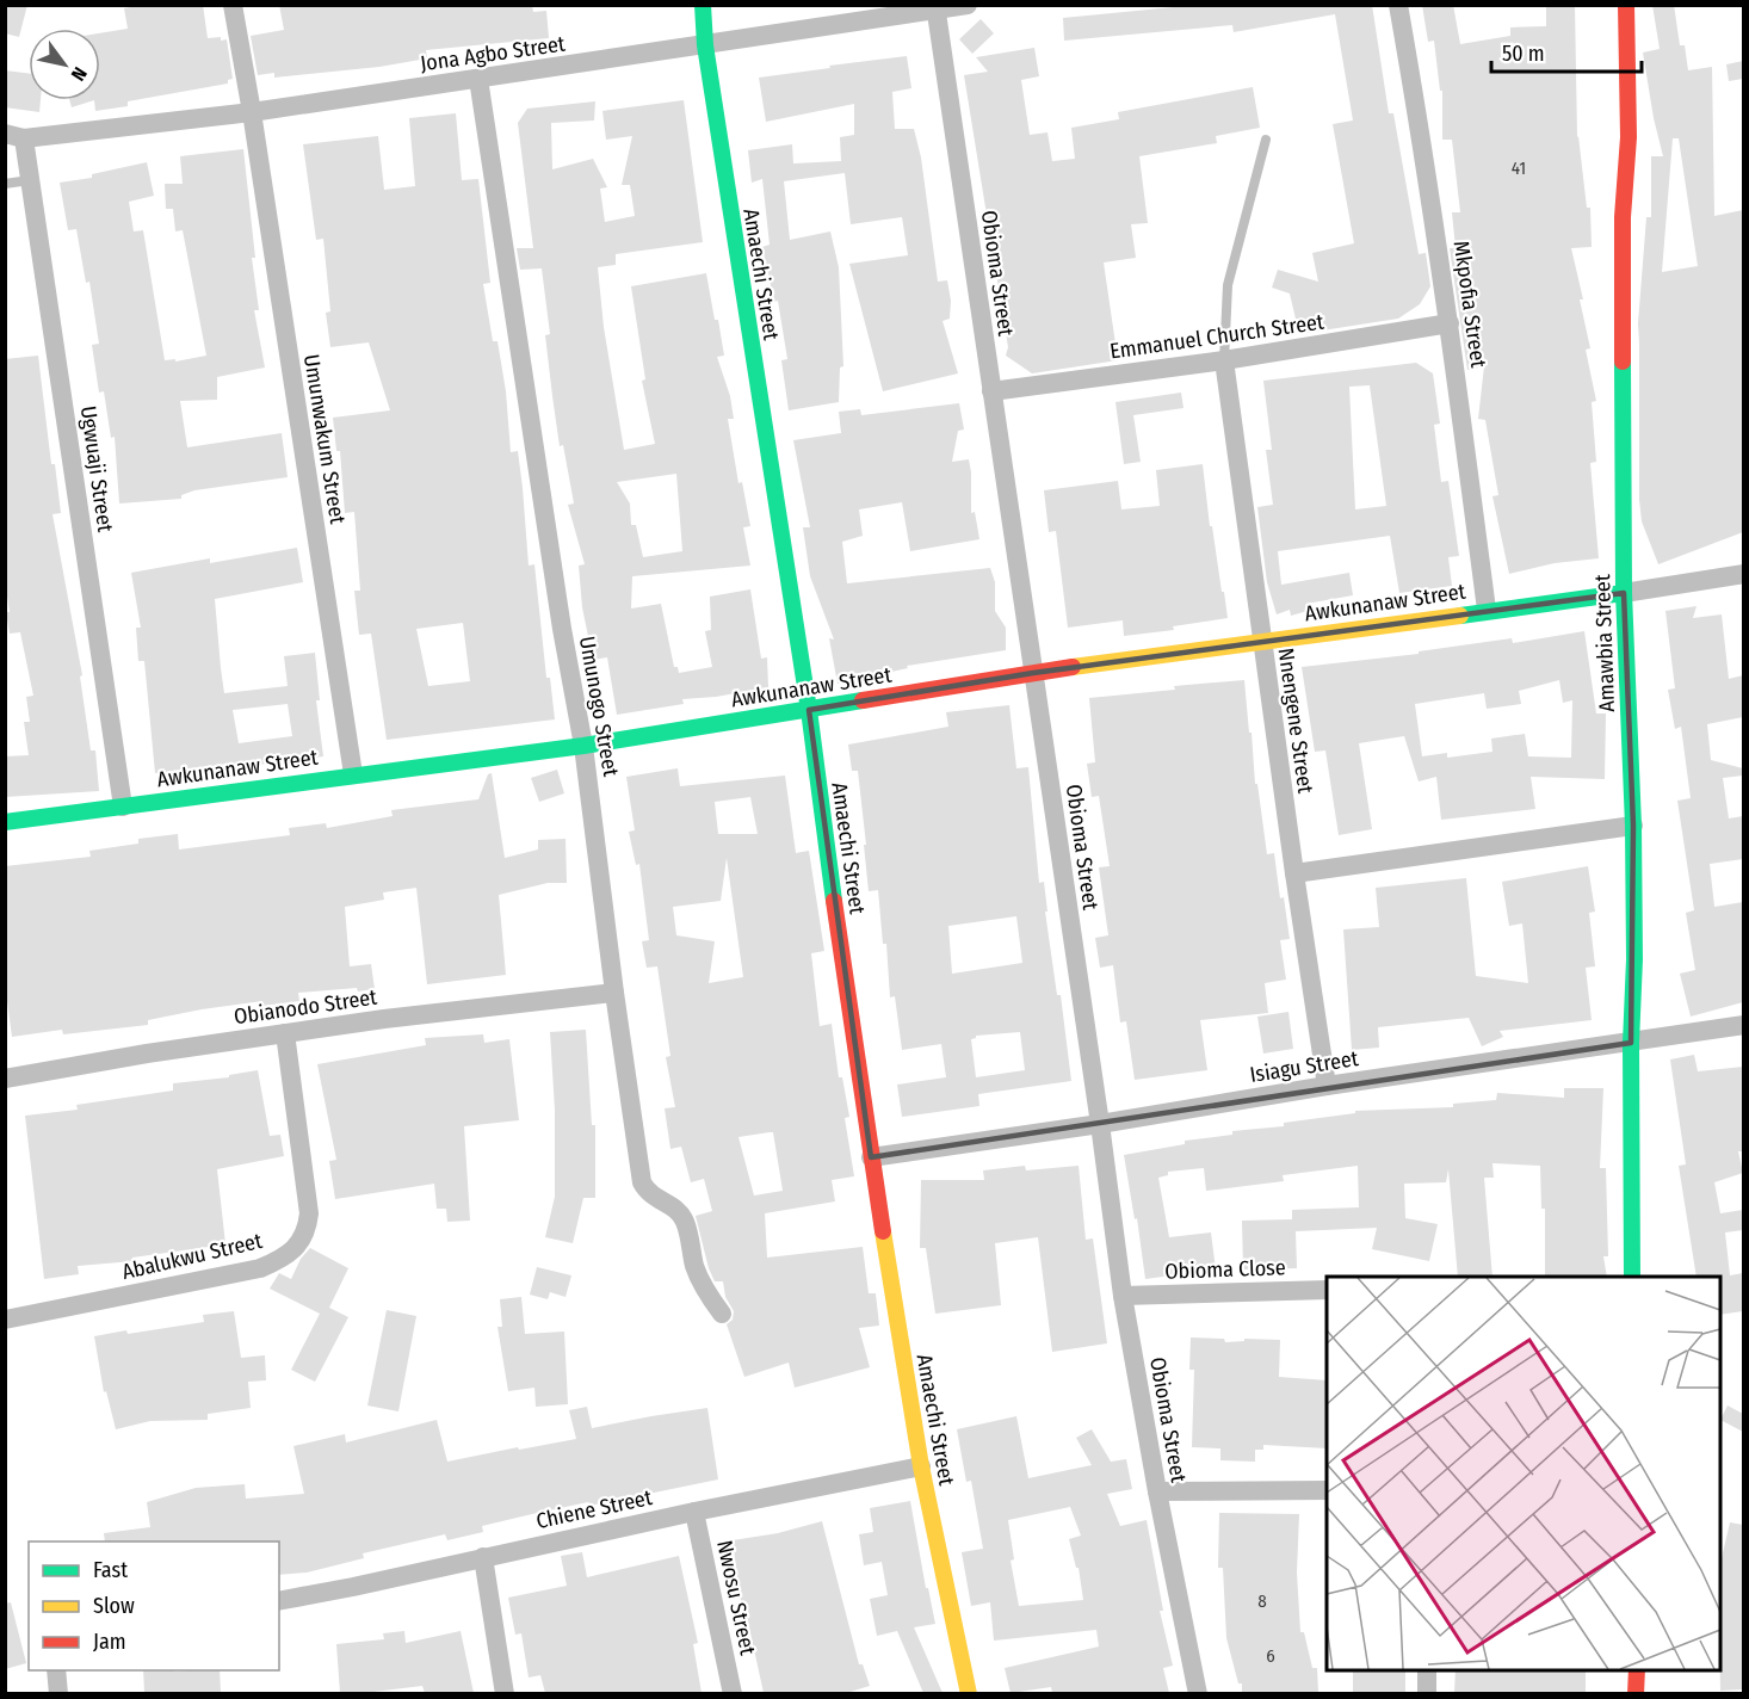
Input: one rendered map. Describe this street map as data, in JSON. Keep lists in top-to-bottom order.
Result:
{
  "streets": {
    "street": [
      "Jona Agbo Street",
      "Obioma Street",
      "Amaechi Street",
      "Mkpofia Street",
      "Emmanuel Church Street",
      "Umunwakum Street",
      "Ugwuaji Street",
      "Awkunanaw Street",
      "Amawbia Street",
      "Umunogo Street",
      "Nnengene Street",
      "Obianodo Street",
      "Isiagu Street",
      "Abalukwu Street",
      "Obioma Close",
      "Chiene Street",
      "Nwosu Street"
    ]
  },
  "crossings": [
    ["Jona Agbo Street", "Obioma Street"],
    ["Jona Agbo Street", "Amaechi Street"],
    ["Jona Agbo Street", "Umunwakum Street"],
    ["Jona Agbo Street", "Ugwuaji Street"],
    ["Jona Agbo Street", "Umunogo Street"],
    ["Obioma Street", "Emmanuel Church Street"],
    ["Obioma Street", "Awkunanaw Street"],
    ["Obioma Street", "Isiagu Street"],
    ["Obioma Street", "Obioma Close"],
    ["Amaechi Street", "Awkunanaw Street"],
    ["Amaechi Street", "Isiagu Street"],
    ["Amaechi Street", "Chiene Street"],
    ["Mkpofia Street", "Emmanuel Church Street"],
    ["Mkpofia Street", "Awkunanaw Street"],
    ["Emmanuel Church Street", "Nnengene Street"],
    ["Umunwakum Street", "Awkunanaw Street"],
    ["Ugwuaji Street", "Awkunanaw Street"],
    ["Awkunanaw Street", "Amawbia Street"],
    ["Awkunanaw Street", "Umunogo Street"],
    ["Awkunanaw Street", "Nnengene Street"],
    ["Amawbia Street", "Isiagu Street"],
    ["Umunogo Street", "Obianodo Street"],
    ["Nnengene Street", "Isiagu Street"],
    ["Obianodo Street", "Abalukwu Street"],
    ["Chiene Street", "Nwosu Street"]
  ],
  "house_numbers": ["41", "8", "6"],
  "legend": ["Fast", "Slow", "Jam"],
  "scale_bar": "50 m",
  "north": "bottom right"
}
